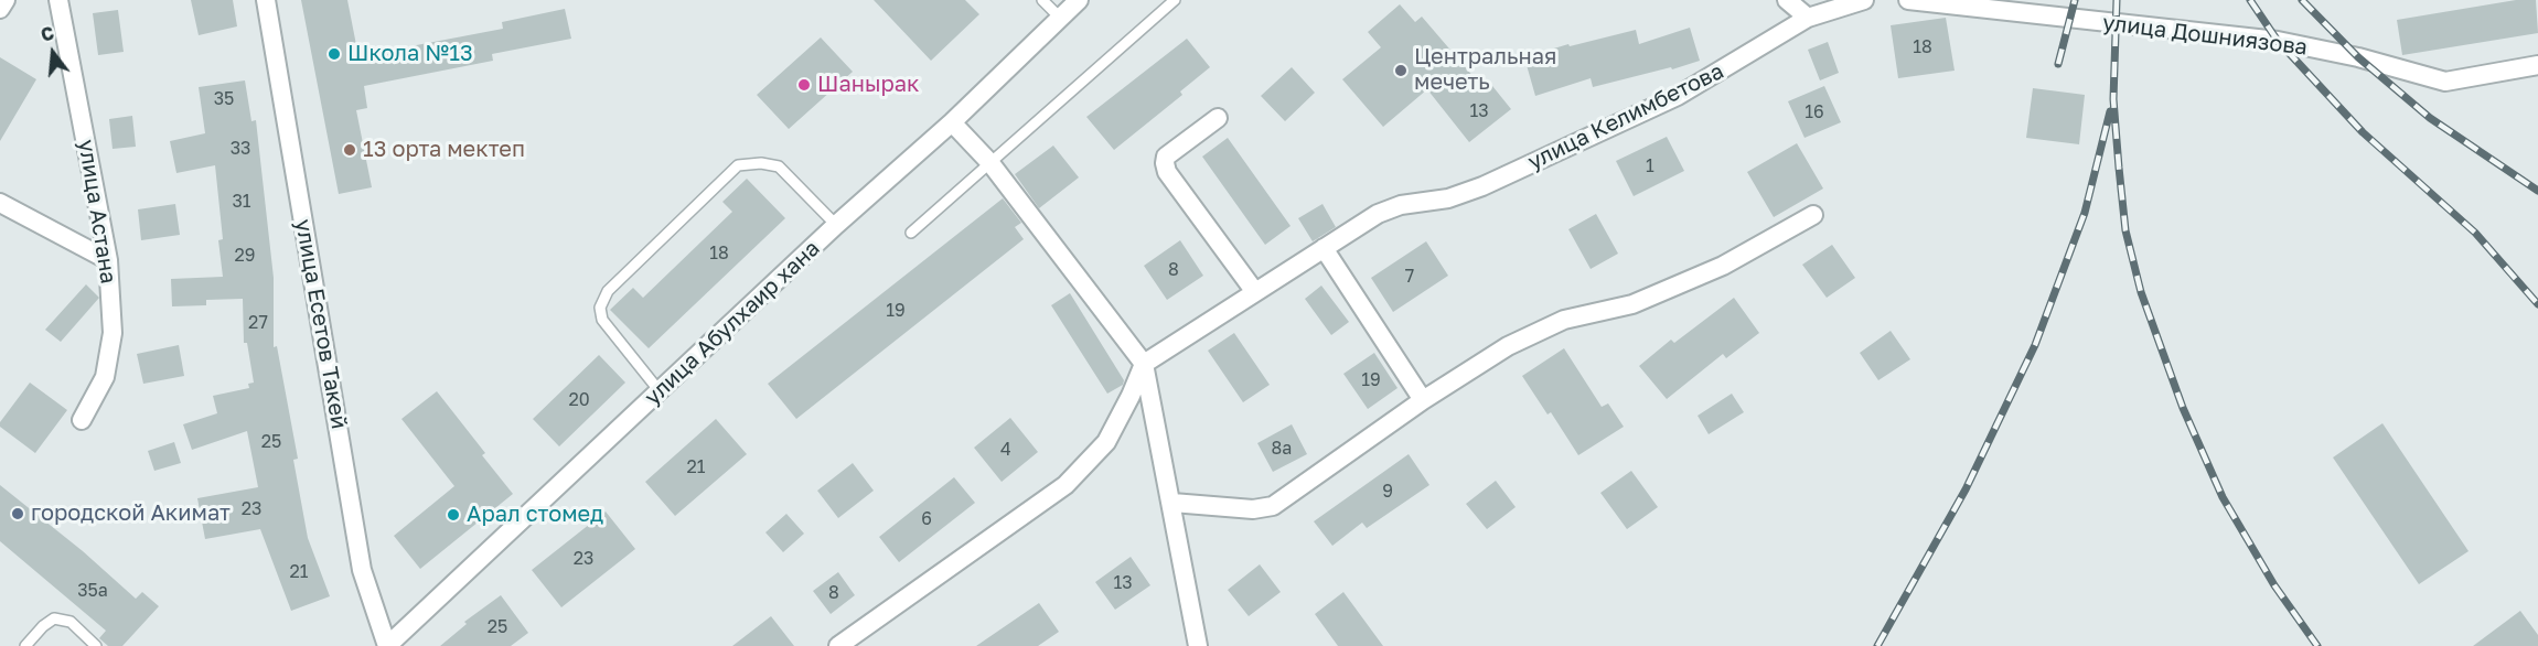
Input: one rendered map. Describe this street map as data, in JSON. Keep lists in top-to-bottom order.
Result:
{
  "streets": {
    "street": [
      "улица Дошниязова",
      "улица Келимбетова",
      "улица Астана",
      "улица Абулхаир хана",
      "улица Есетов Такей"
    ]
  },
  "crossings": [
    ["улица Абулхаир хана", "улица Есетов Такей"]
  ],
  "places": [
    "Школа №13",
    "Центральная мечеть",
    "Шанырак",
    "13 орта мектеп",
    "городской Акимат",
    "Арал стомед"
  ],
  "house_numbers": [
    "18",
    "35",
    "13",
    "16",
    "33",
    "1",
    "31",
    "18",
    "29",
    "8",
    "7",
    "19",
    "27",
    "19",
    "20",
    "25",
    "8а",
    "4",
    "21",
    "9",
    "23",
    "6",
    "23",
    "21",
    "13",
    "35а",
    "8",
    "25"
  ],
  "north": "top"
}
